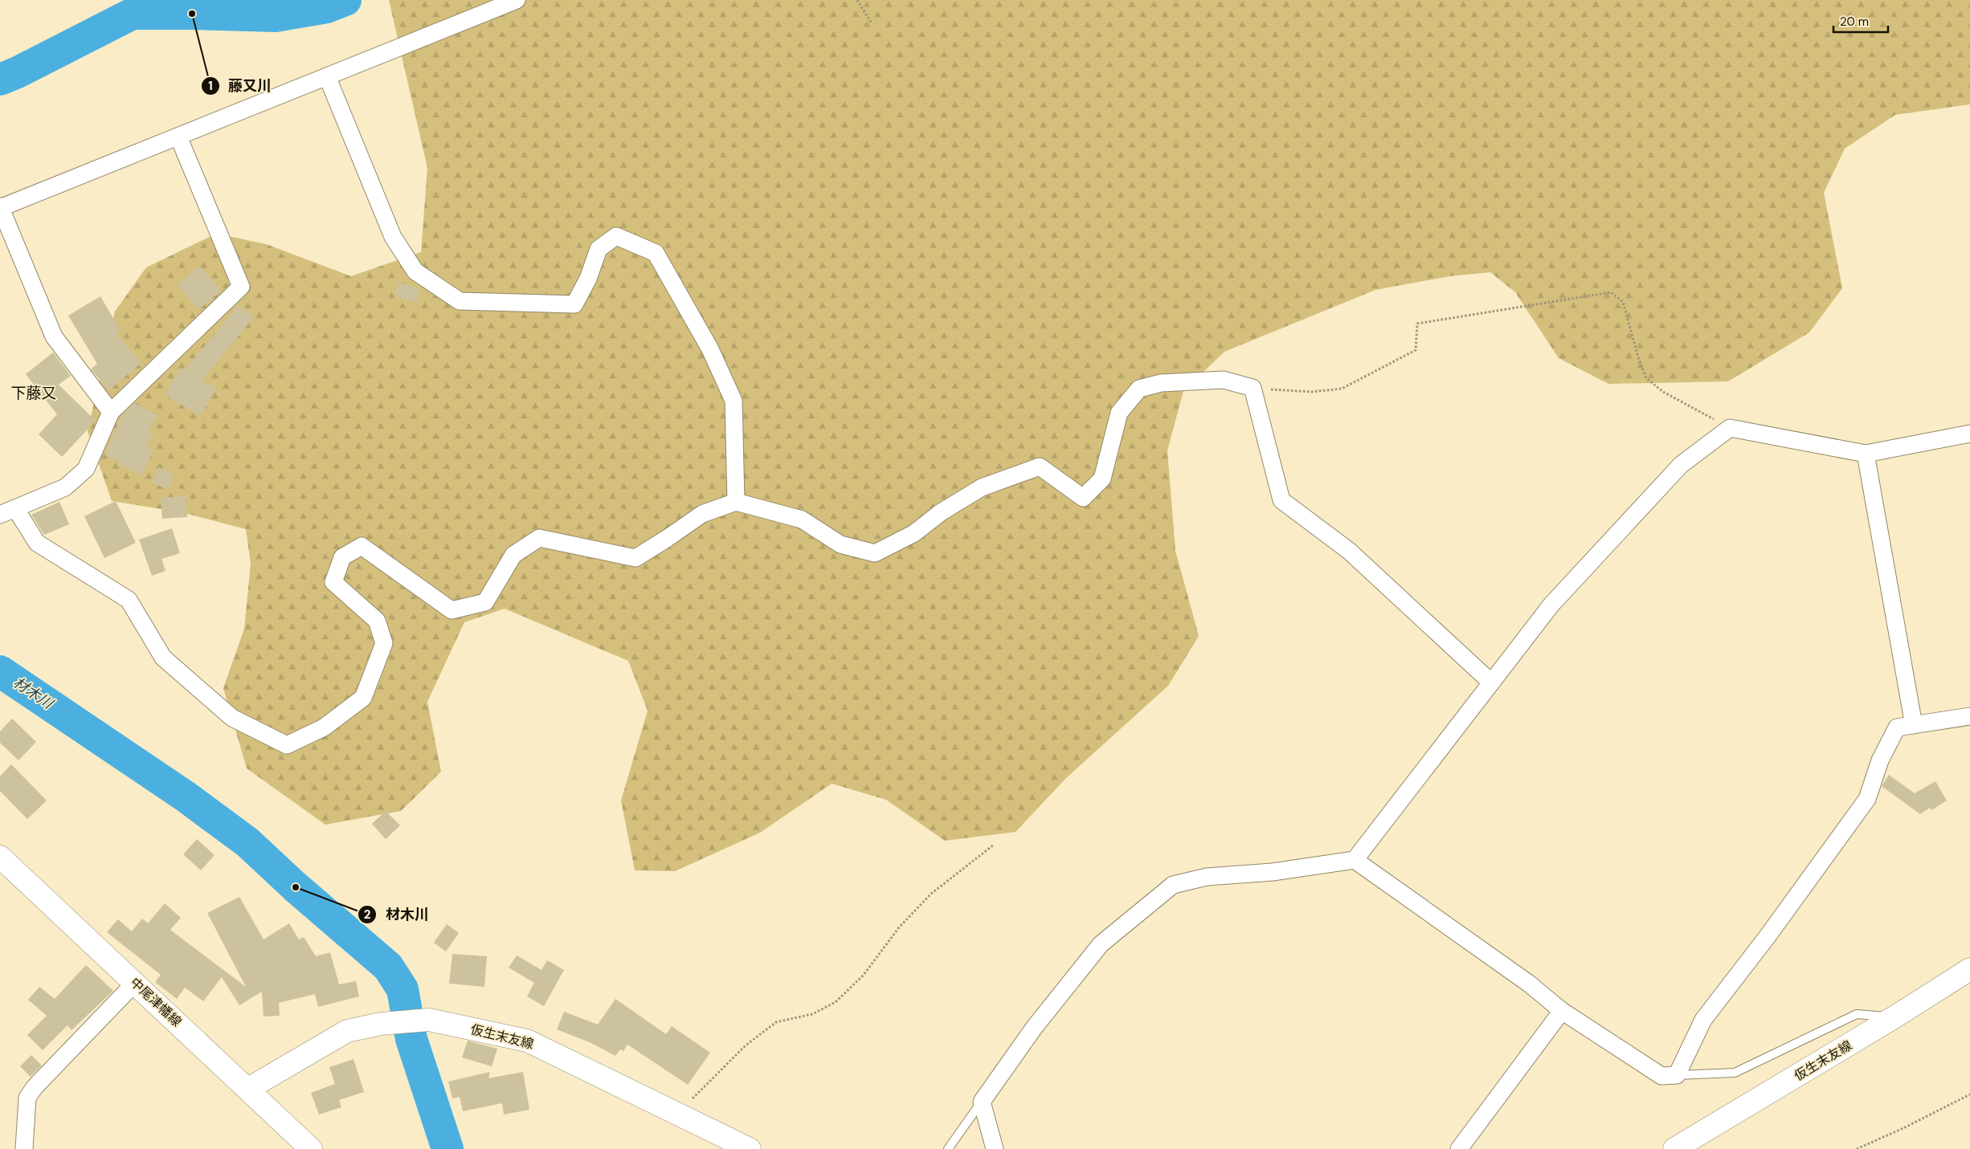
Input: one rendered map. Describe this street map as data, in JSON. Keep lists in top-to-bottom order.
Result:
{
  "streets": {
    "main road": ["中尾津幡線", "仮生末友線"]
  },
  "crossings": [
    ["中尾津幡線", "仮生末友線"]
  ],
  "districts": ["下藤又"],
  "water": ["材木川"],
  "places": ["藤又川", "材木川"],
  "scale_bar": "20 m"
}
